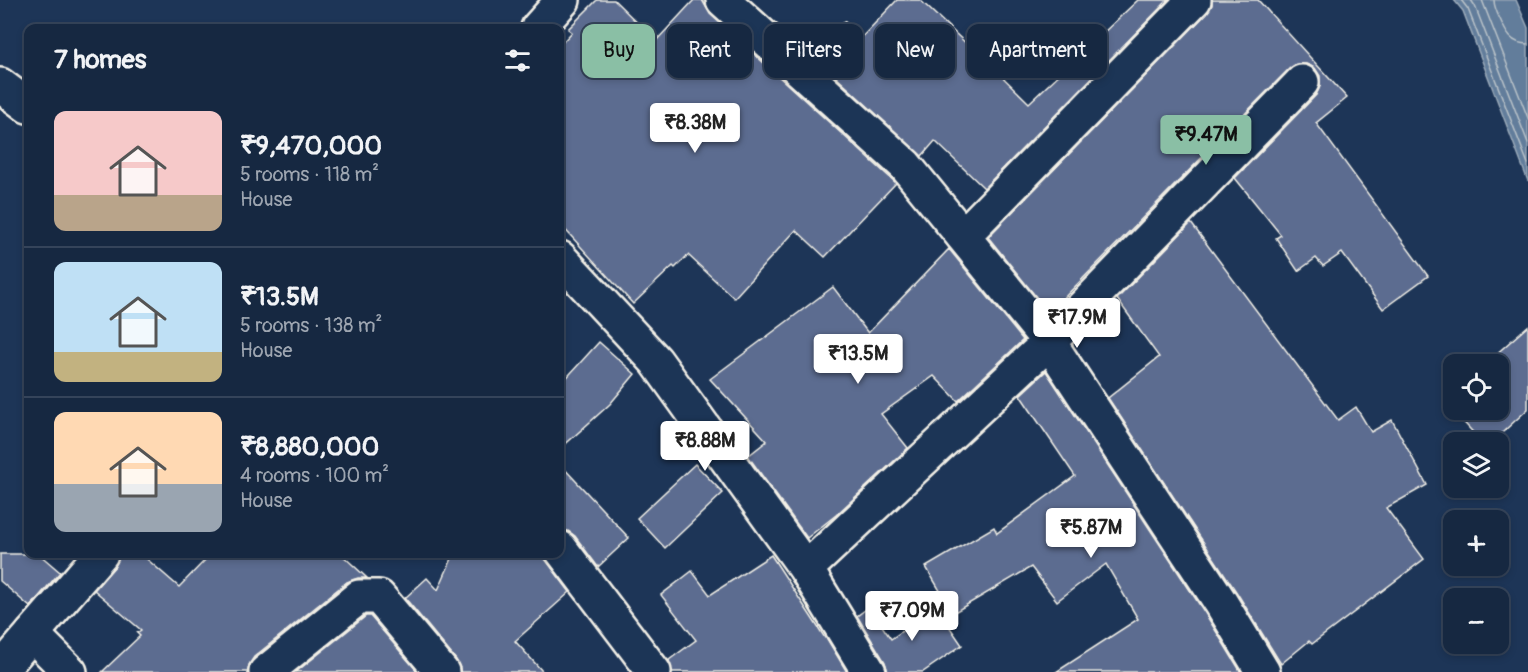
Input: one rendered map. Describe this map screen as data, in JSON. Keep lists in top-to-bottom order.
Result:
{
  "page": {
    "chip": [
      "Buy",
      "Rent",
      "Filters",
      "New",
      "Apartment"
    ],
    "heading": "7 homes",
    "list": [
      {
        "name": "₹9,470,000",
        "note": "5 rooms · 118 m² · House"
      },
      {
        "name": "₹13.5M",
        "note": "5 rooms · 138 m² · House"
      },
      {
        "name": "₹8,880,000",
        "note": "4 rooms · 100 m² · House"
      }
    ],
    "price": [
      "₹8.38M",
      "₹9.47M",
      "₹17.9M",
      "₹13.5M",
      "₹8.88M",
      "₹5.87M",
      "₹7.09M"
    ],
    "map_buttons": ["+", "−"]
  }
}
